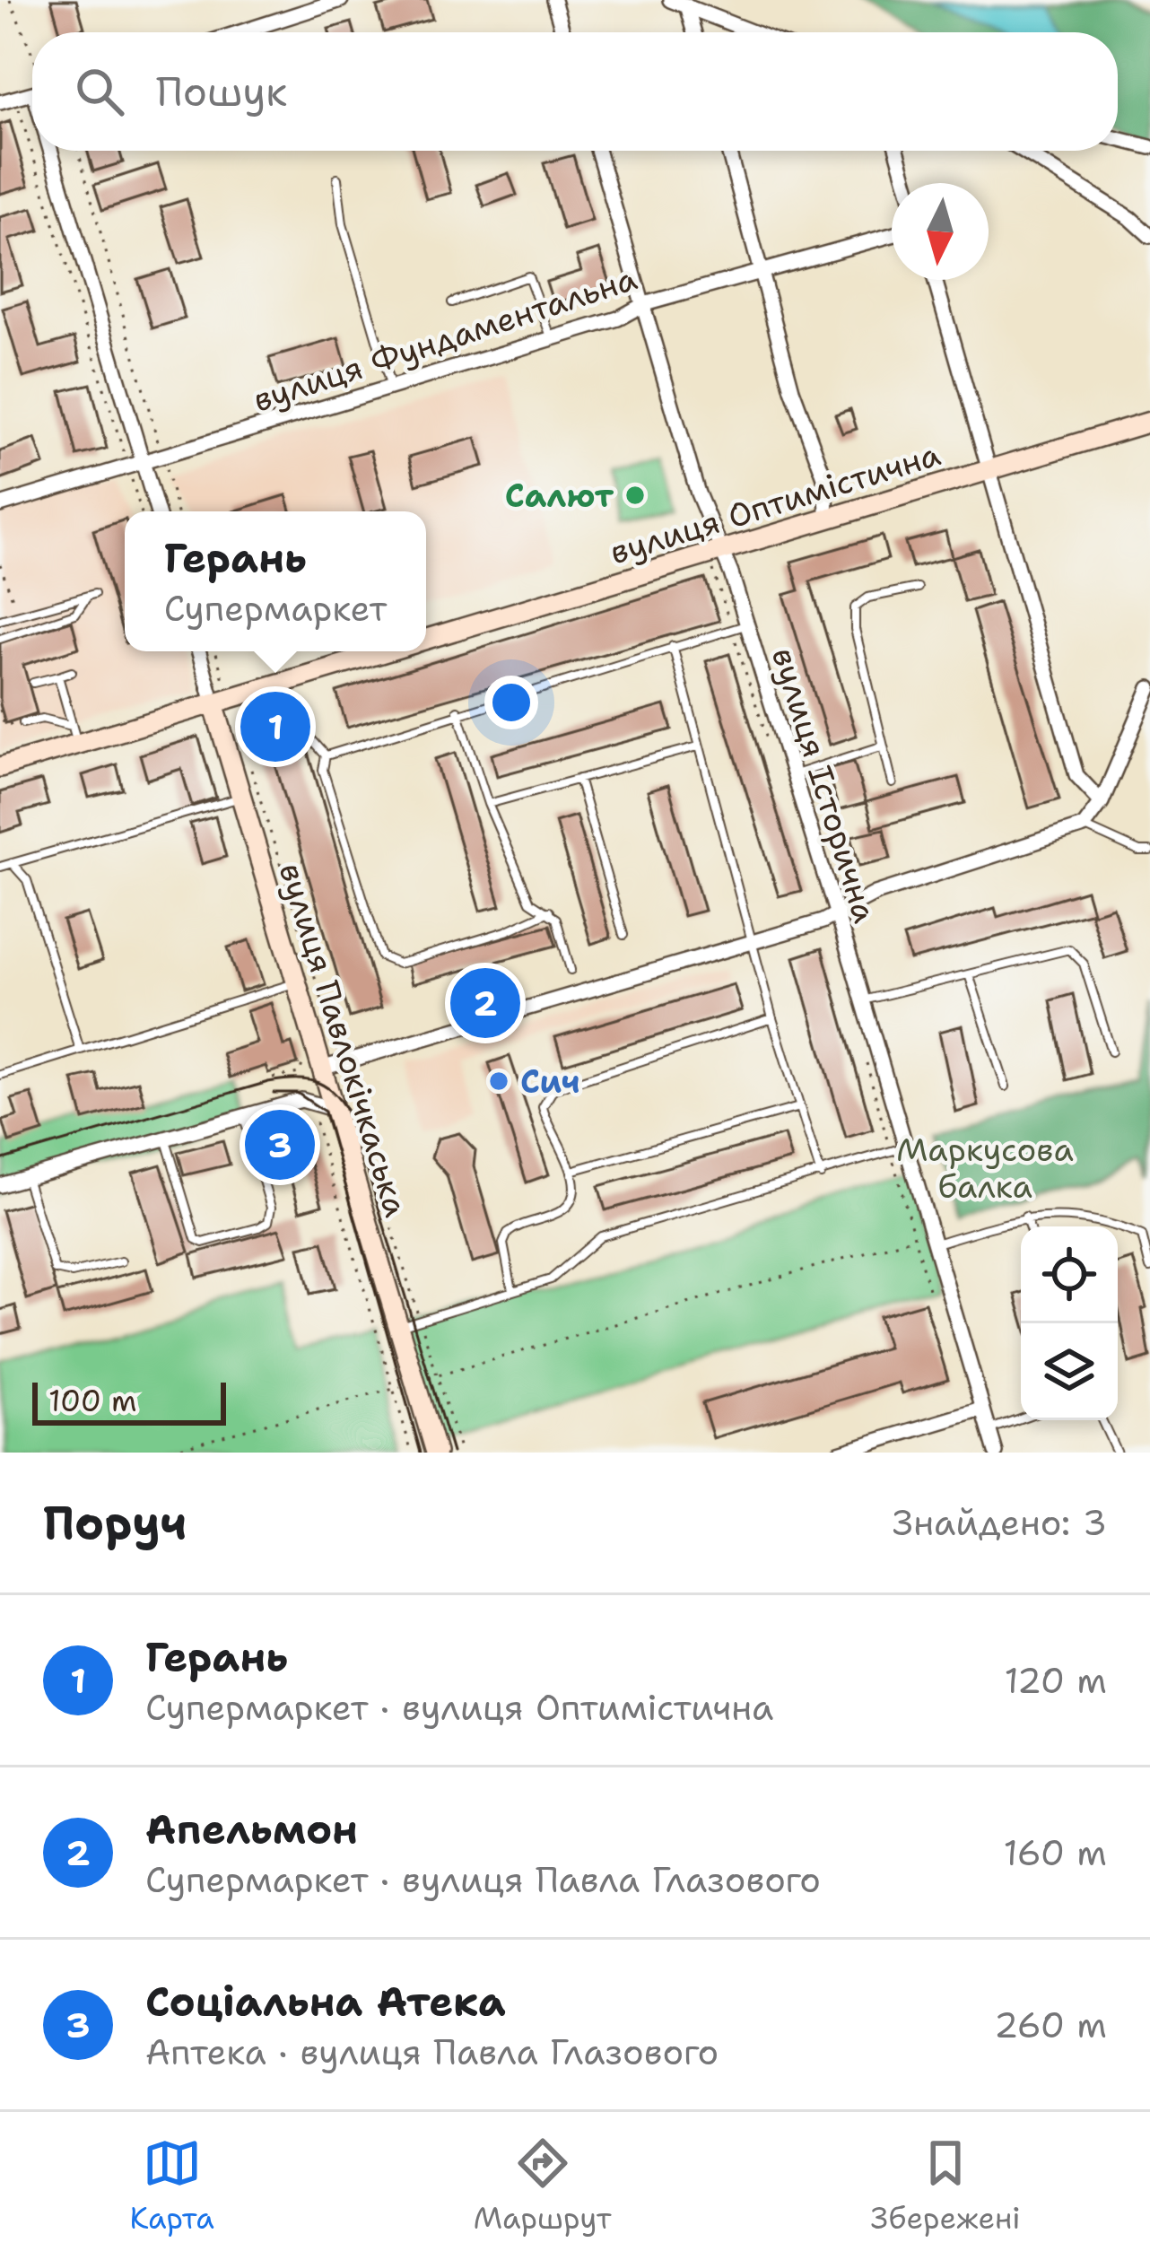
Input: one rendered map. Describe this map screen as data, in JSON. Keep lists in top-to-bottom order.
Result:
{
  "streets": {
    "street": [
      "вулиця Фундаментальна",
      "вулиця Оптимістична",
      "вулиця Історична",
      "вулиця Павлокічкаська"
    ]
  },
  "crossings": [
    ["вулиця Фундаментальна", "вулиця Історична"],
    ["вулиця Оптимістична", "вулиця Історична"],
    ["вулиця Оптимістична", "вулиця Павлокічкаська"]
  ],
  "parks": ["Маркусова балка"],
  "places": ["Салют", "Сич"],
  "scale_bar": "100 m",
  "north": "bottom",
  "page": {
    "search": "Пошук",
    "popup": ["Герань", "Супермаркет"],
    "pins": ["1", "2", "3"],
    "scale": "100 m",
    "heading": ["Поруч", "Знайдено: 3"],
    "list": [
      {
        "mark": "1",
        "name": "Герань",
        "note": "Супермаркет · вулиця Оптимістична",
        "value": "120 m"
      },
      {
        "mark": "2",
        "name": "Апельмон",
        "note": "Супермаркет · вулиця Павла Глазового",
        "value": "160 m"
      },
      {
        "mark": "3",
        "name": "Соціальна Атека",
        "note": "Аптека · вулиця Павла Глазового",
        "value": "260 m"
      }
    ],
    "nav": ["Карта", "Маршрут", "Збережені"]
  }
}
